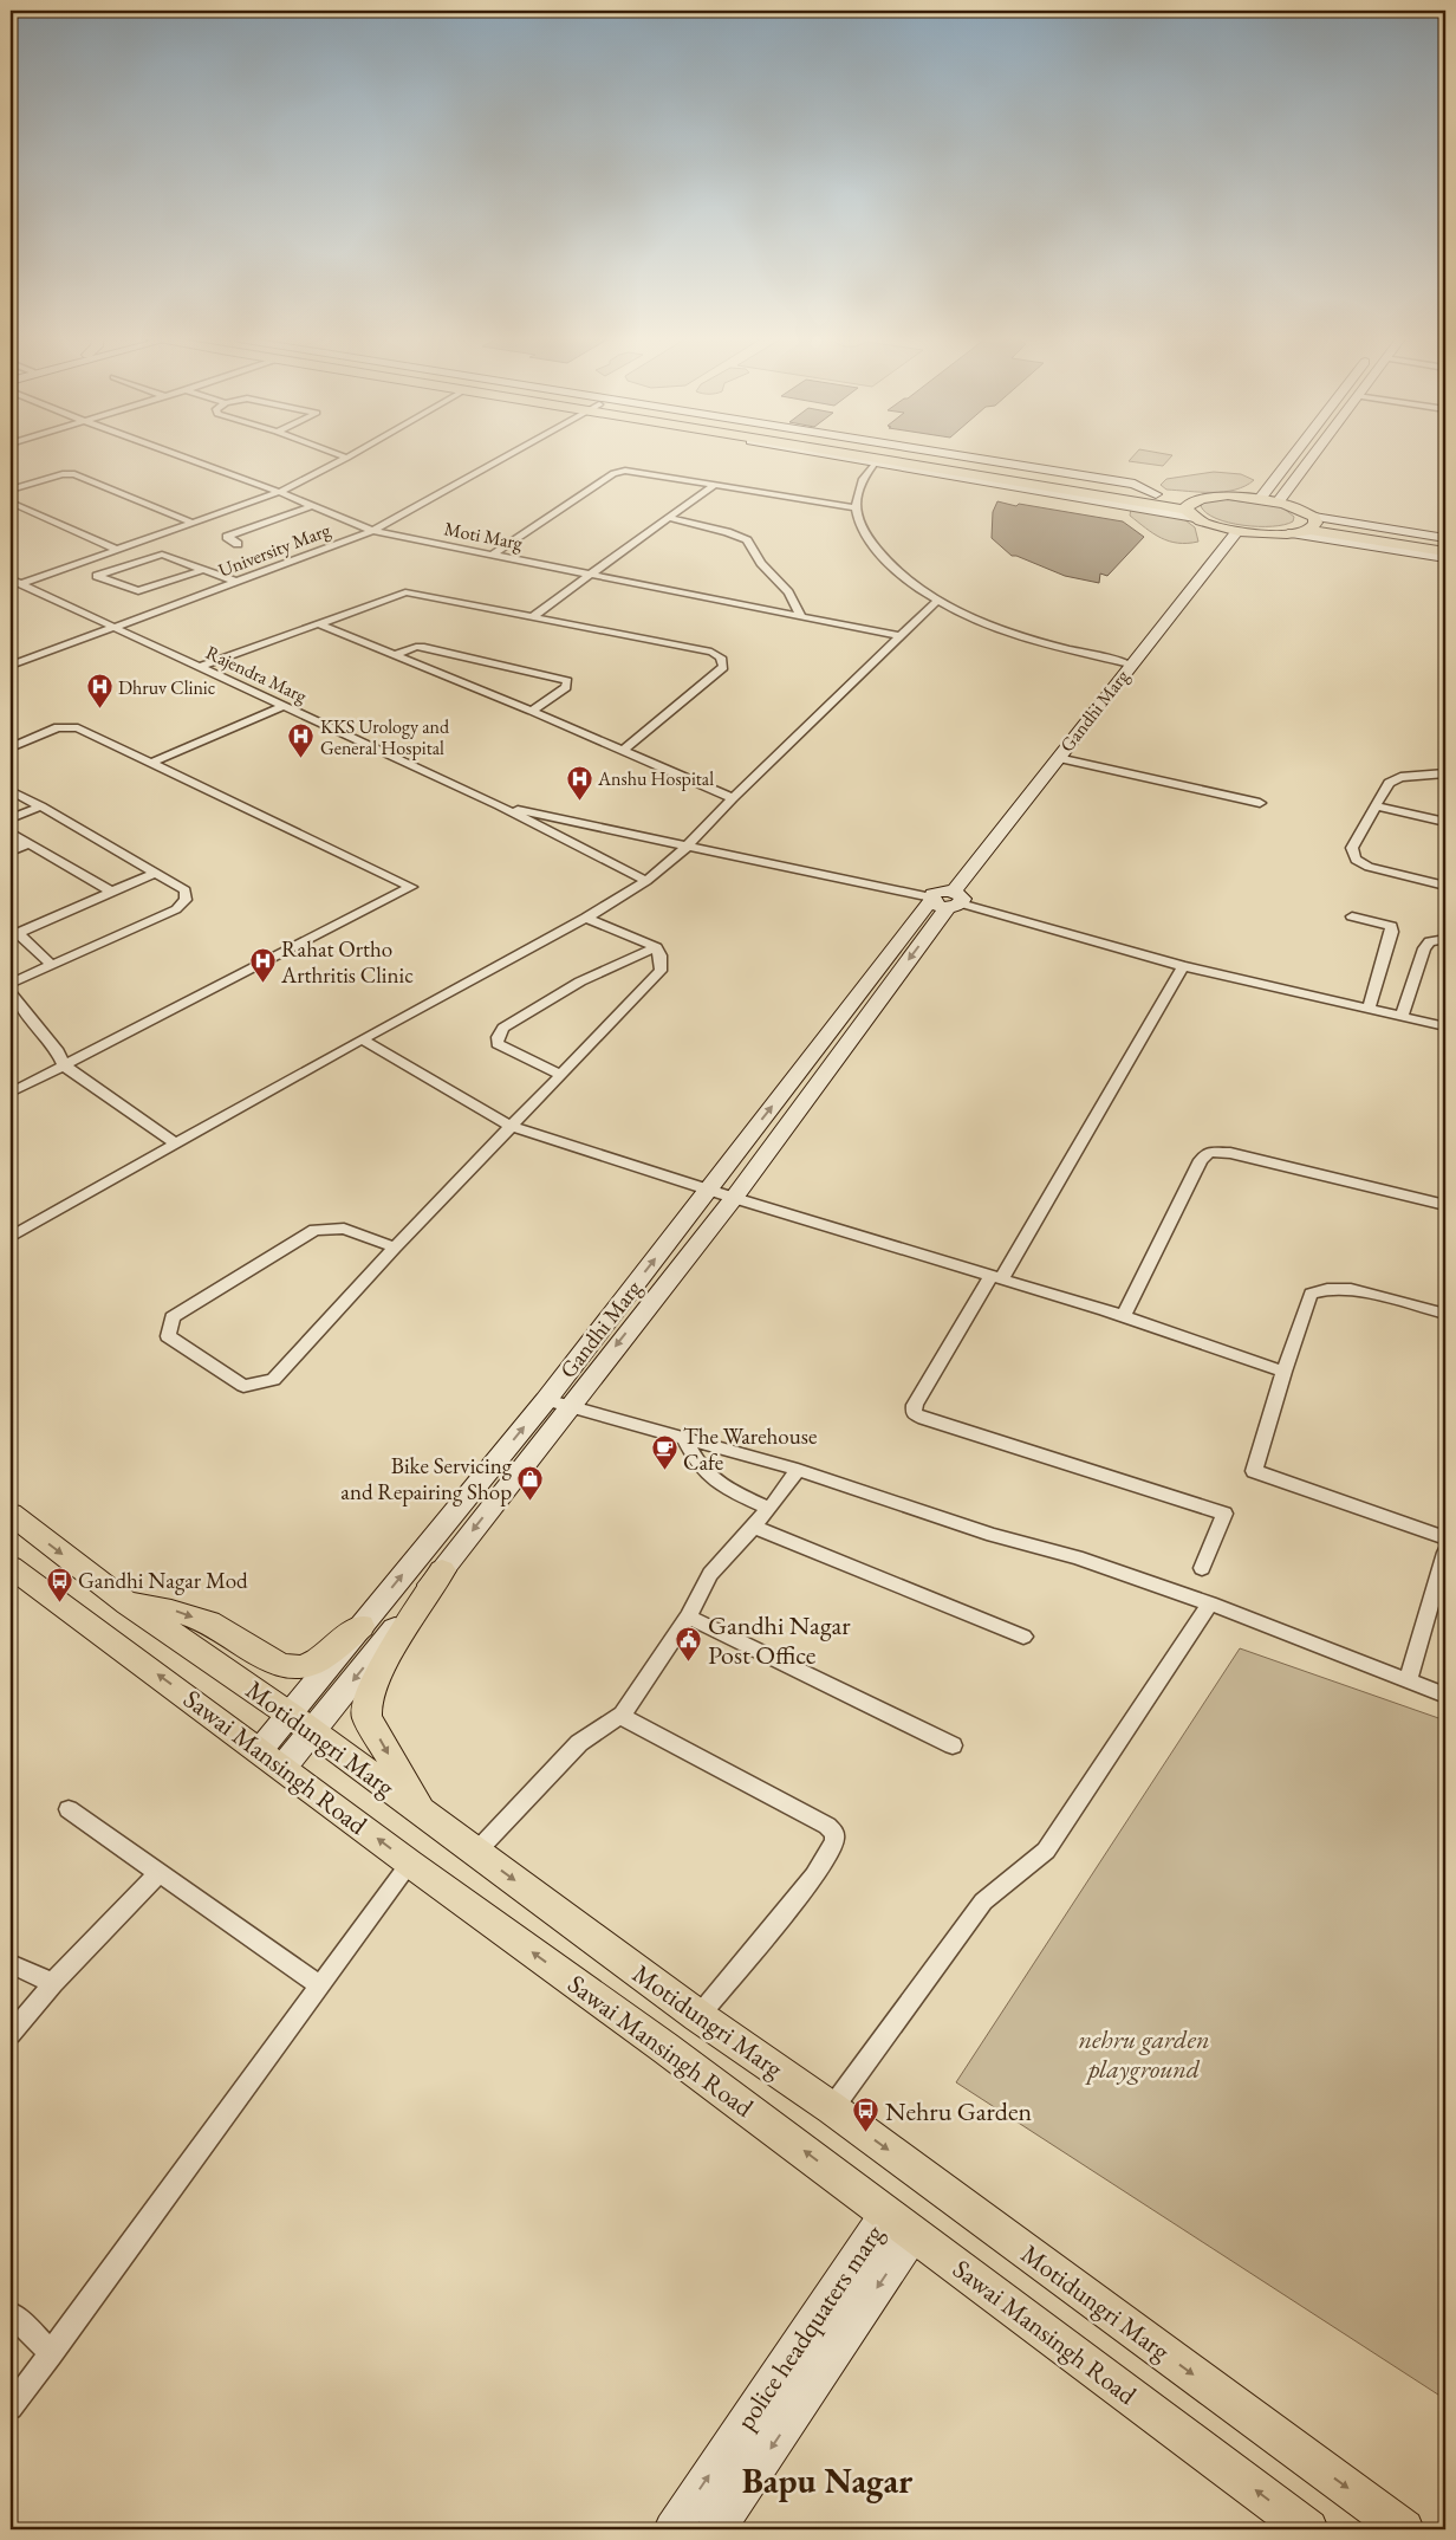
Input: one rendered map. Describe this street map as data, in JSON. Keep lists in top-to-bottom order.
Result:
{
  "streets": {
    "main road": [
      "Gandhi Marg",
      "Motidungri Marg",
      "Sawai Mansingh Road",
      "police headquaters marg"
    ],
    "street": ["Moti Marg", "University Marg", "Rajendra Marg"]
  },
  "crossings": [
    ["Moti Marg", "University Marg"],
    ["University Marg", "Rajendra Marg"],
    ["Gandhi Marg", "Motidungri Marg"],
    ["Sawai Mansingh Road", "police headquaters marg"]
  ],
  "one_way": ["Motidungri Marg", "Sawai Mansingh Road"],
  "districts": ["Bapu Nagar"],
  "parks": ["nehru garden playground"],
  "places": {
    "hospital": [
      "Dhruv Clinic",
      "KKS Urology and General Hospital",
      "Anshu Hospital",
      "Rahat Ortho Arthritis Clinic"
    ],
    "cafe": ["The Warehouse Cafe"],
    "shop": ["Bike Servicing and Repairing Shop"],
    "bus stop": ["Gandhi Nagar Mod", "Nehru Garden"],
    "public building": ["Gandhi Nagar Post Office"]
  }
}
